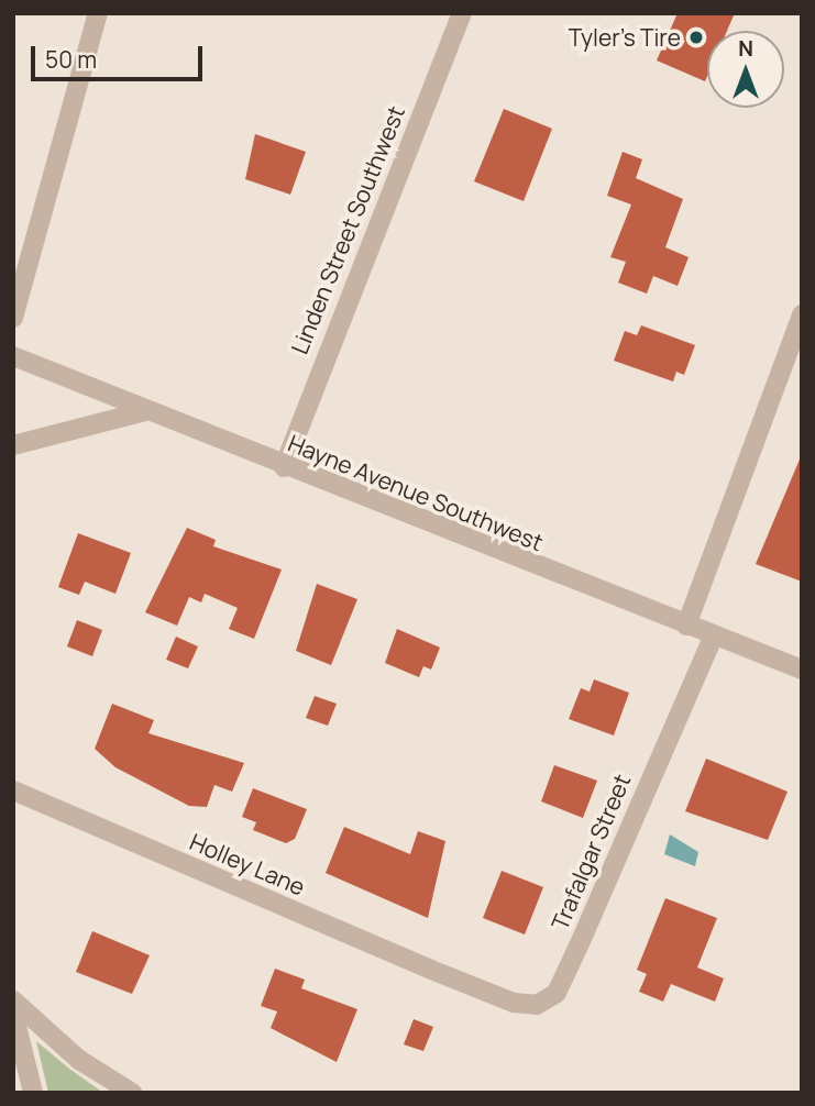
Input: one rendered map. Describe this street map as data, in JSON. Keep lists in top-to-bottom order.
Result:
{
  "streets": {
    "street": [
      "Linden Street Southwest",
      "Hayne Avenue Southwest",
      "Trafalgar Street",
      "Holley Lane"
    ]
  },
  "crossings": [
    ["Linden Street Southwest", "Hayne Avenue Southwest"],
    ["Hayne Avenue Southwest", "Trafalgar Street"],
    ["Trafalgar Street", "Holley Lane"]
  ],
  "places": ["Tyler's Tire"],
  "scale_bar": "50 m",
  "north": "top"
}
